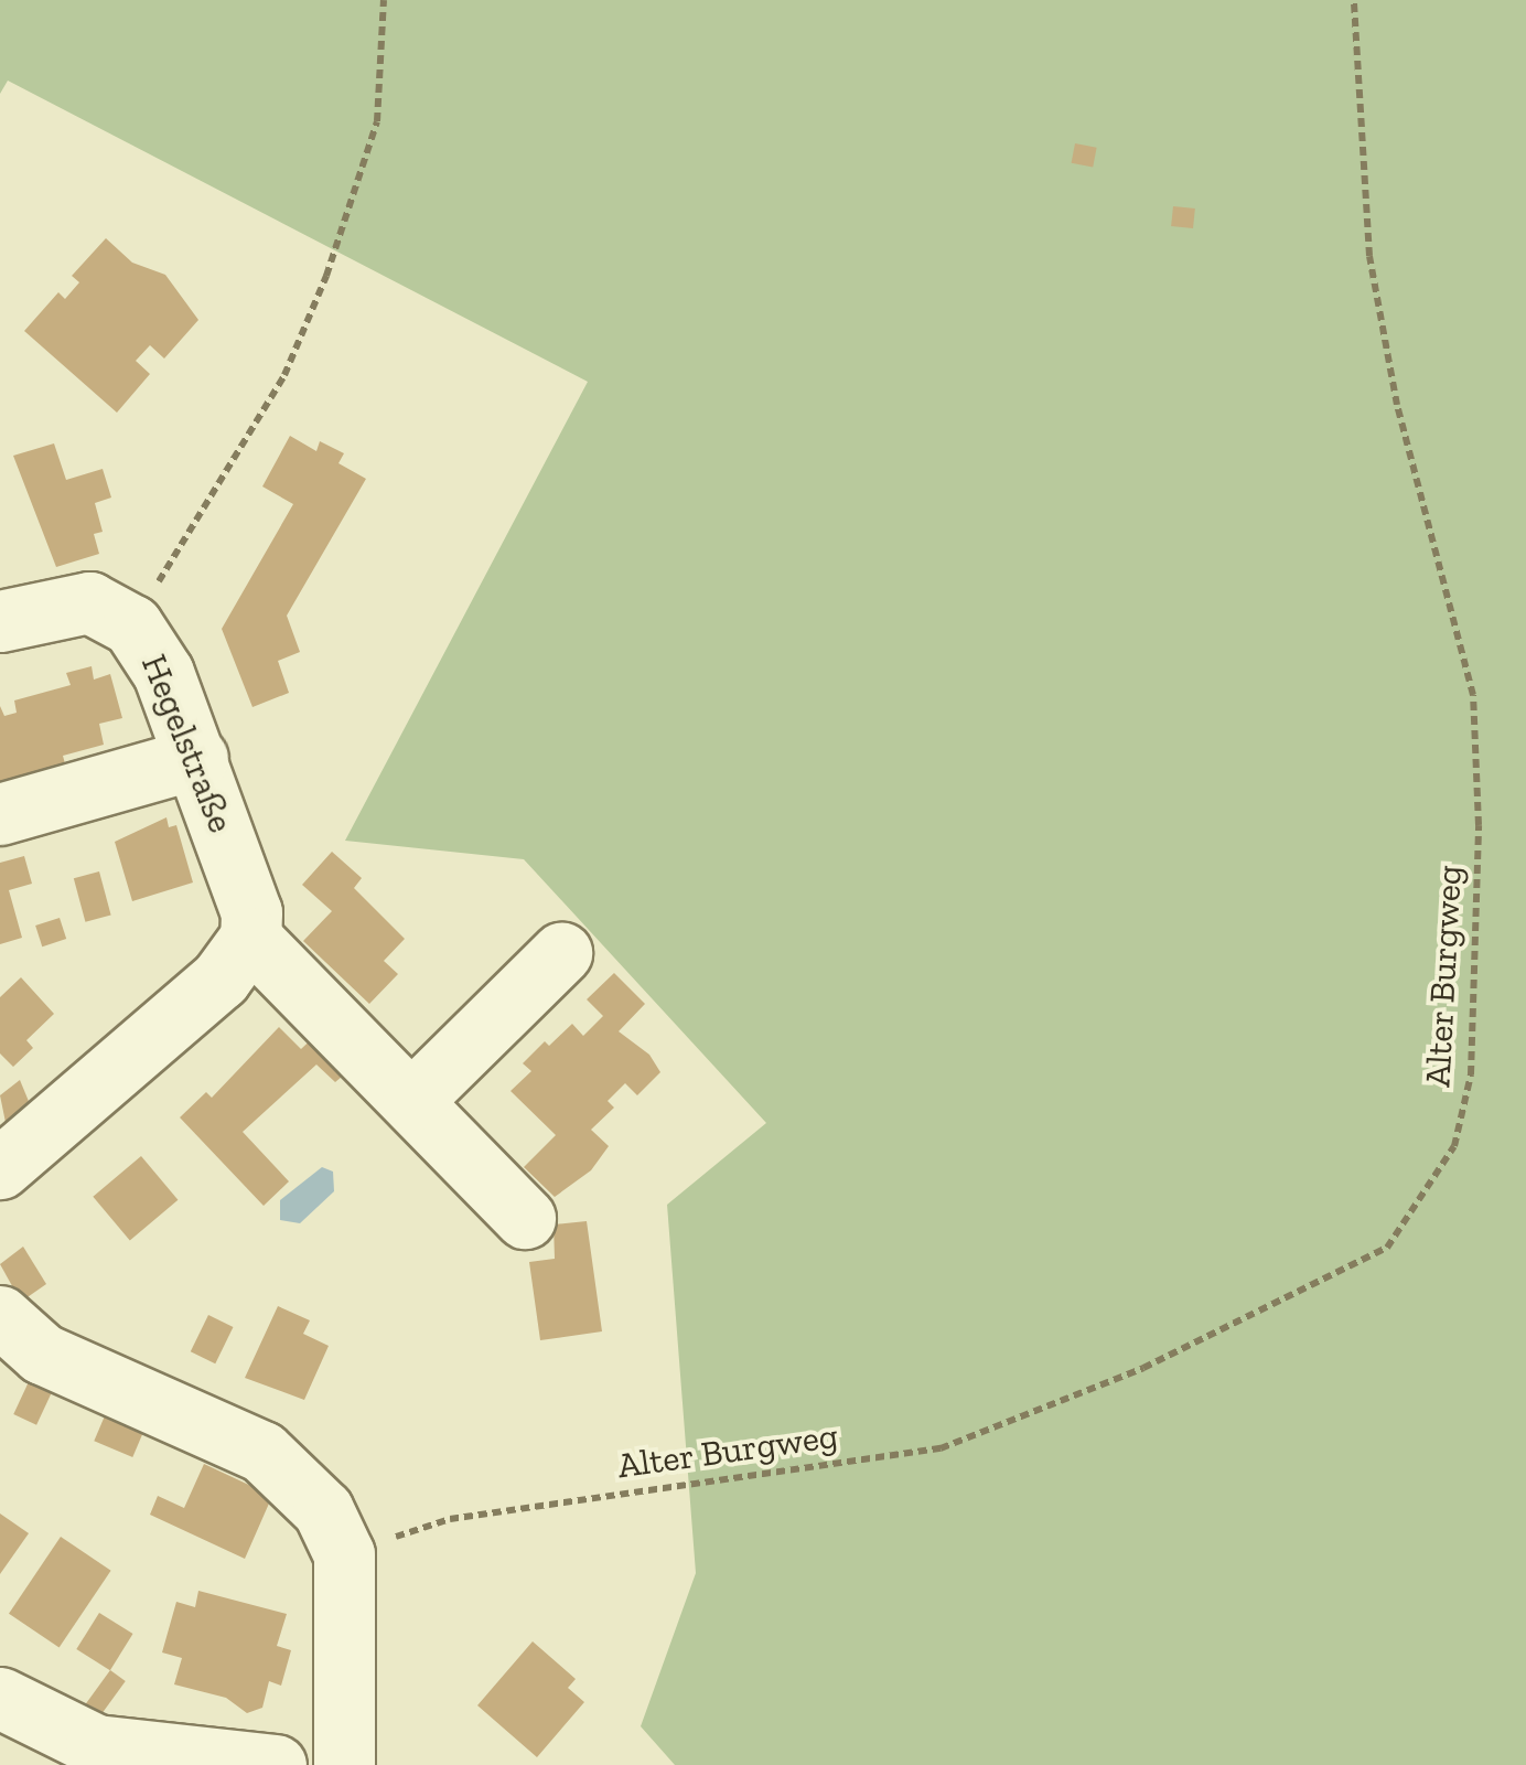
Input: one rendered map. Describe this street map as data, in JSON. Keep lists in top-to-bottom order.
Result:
{
  "streets": {
    "street": ["Hegelstraße"],
    "path": ["Alter Burgweg"]
  }
}
